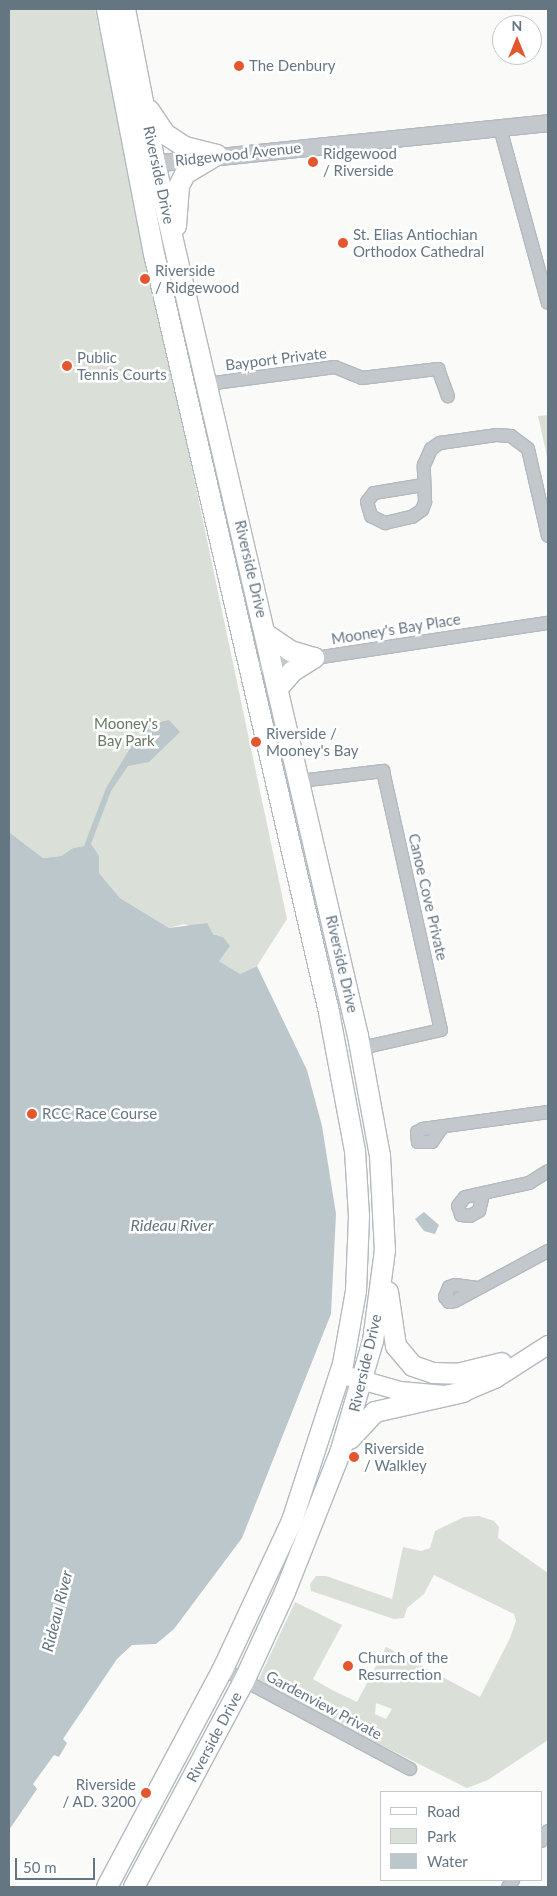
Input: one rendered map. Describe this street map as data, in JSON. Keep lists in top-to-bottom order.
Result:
{
  "streets": {
    "main road": ["Riverside Drive"],
    "street": [
      "Ridgewood Avenue",
      "Bayport Private",
      "Mooney's Bay Place",
      "Canoe Cove Private",
      "Gardenview Private"
    ]
  },
  "crossings": [
    ["Ridgewood Avenue", "Riverside Drive"],
    ["Riverside Drive", "Bayport Private"],
    ["Riverside Drive", "Mooney's Bay Place"],
    ["Riverside Drive", "Canoe Cove Private"],
    ["Riverside Drive", "Gardenview Private"]
  ],
  "water": ["Rideau River"],
  "parks": ["Mooney's Bay Park"],
  "places": [
    "The Denbury",
    "Ridgewood / Riverside",
    "St. Elias Antiochian Orthodox Cathedral",
    "Riverside / Ridgewood",
    "Public Tennis Courts",
    "Riverside / Mooney's Bay",
    "RCC Race Course",
    "Riverside / Walkley",
    "Church of the Resurrection",
    "Riverside / AD. 3200"
  ],
  "legend": ["Road", "Park", "Water"],
  "scale_bar": "50 m",
  "north": "top"
}
